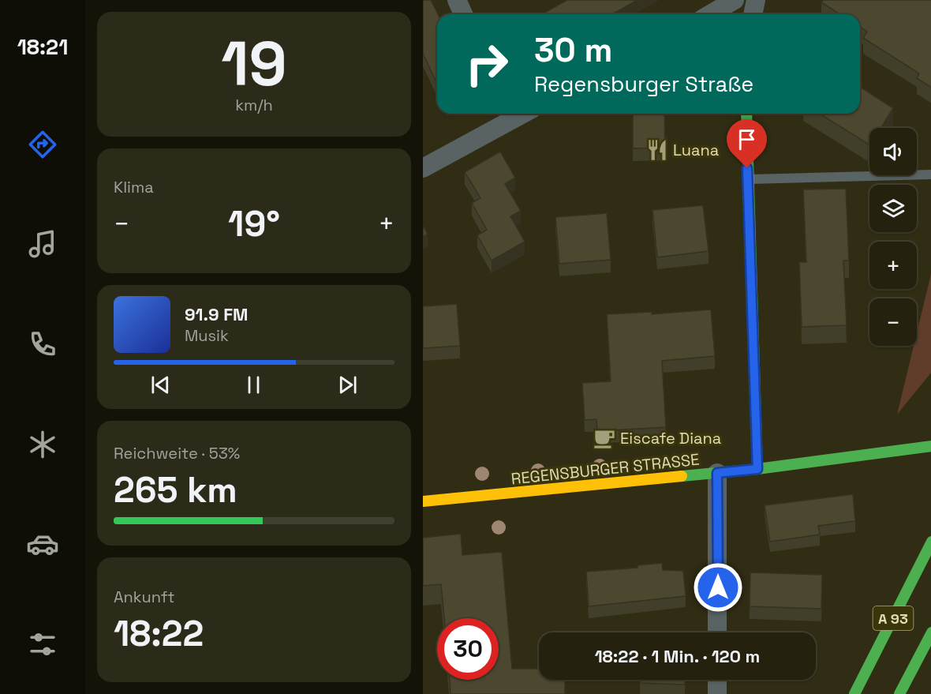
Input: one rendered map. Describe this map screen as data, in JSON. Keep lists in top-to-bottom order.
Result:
{
  "streets": {
    "main road": ["REGENSBURGER STRASSE", "A 93"]
  },
  "places": {
    "restaurant": ["Luana"],
    "cafe": ["Eiscafe Diana"]
  },
  "page": {
    "tabs": "18:21",
    "tile": [
      ["19", "km/h"],
      "Klima",
      ["Reichweite · 53%", "265 km"],
      ["Ankunft", "18:22"]
    ],
    "turn": ["30 m", "Regensburger Straße"],
    "map_buttons": ["+", "−"],
    "heat": ["−", "19°", "+"],
    "song": ["91.9 FM", "Musik"],
    "limit": "30",
    "trip": "18:22 · 1 Min. · 120 m"
  }
}
